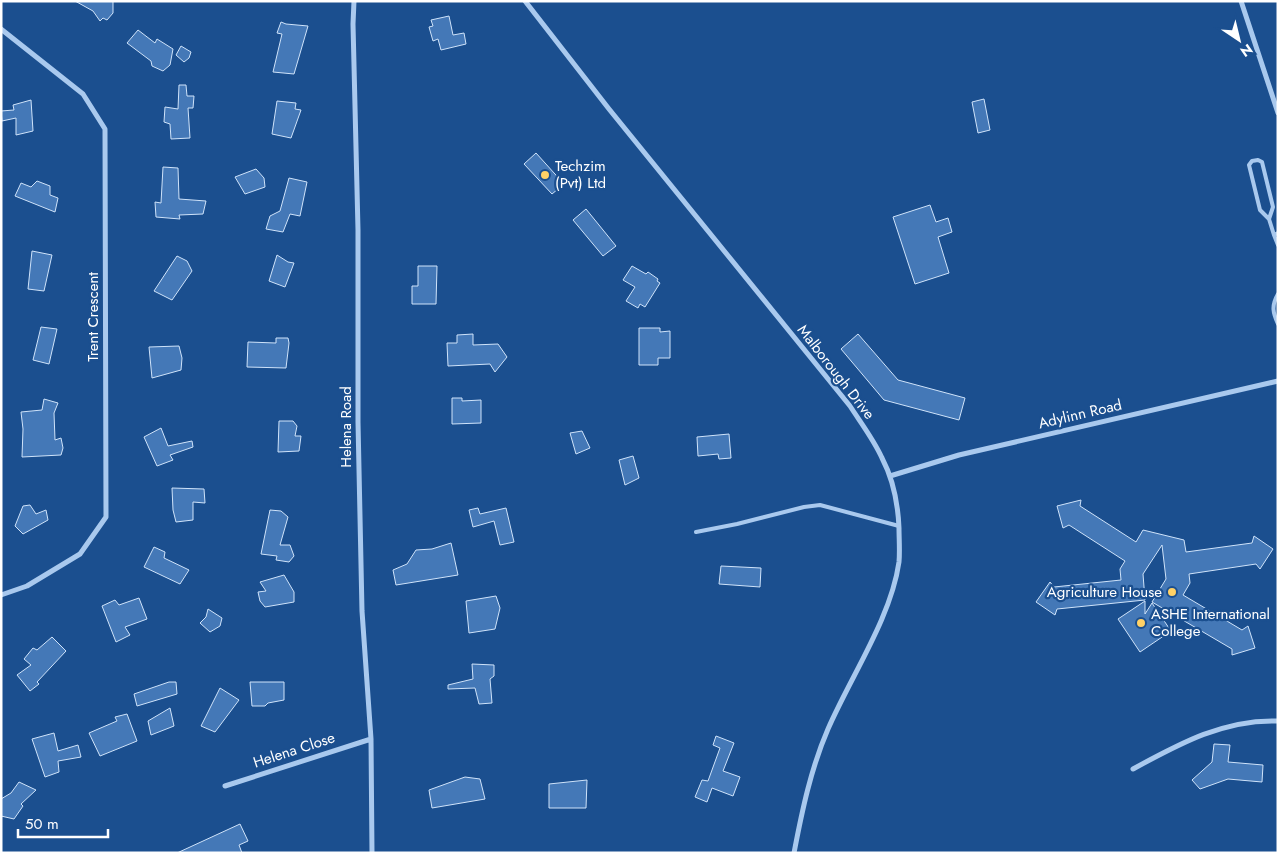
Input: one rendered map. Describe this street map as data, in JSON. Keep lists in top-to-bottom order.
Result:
{
  "streets": {
    "street": [
      "Trent Crescent",
      "Malborough Drive",
      "Adylinn Road",
      "Helena Road",
      "Helena Close"
    ]
  },
  "crossings": [
    ["Malborough Drive", "Adylinn Road"],
    ["Helena Road", "Helena Close"]
  ],
  "places": ["Techzim (Pvt) Ltd", "Agriculture House", "ASHE International College"],
  "scale_bar": "50 m",
  "north": "bottom right"
}
